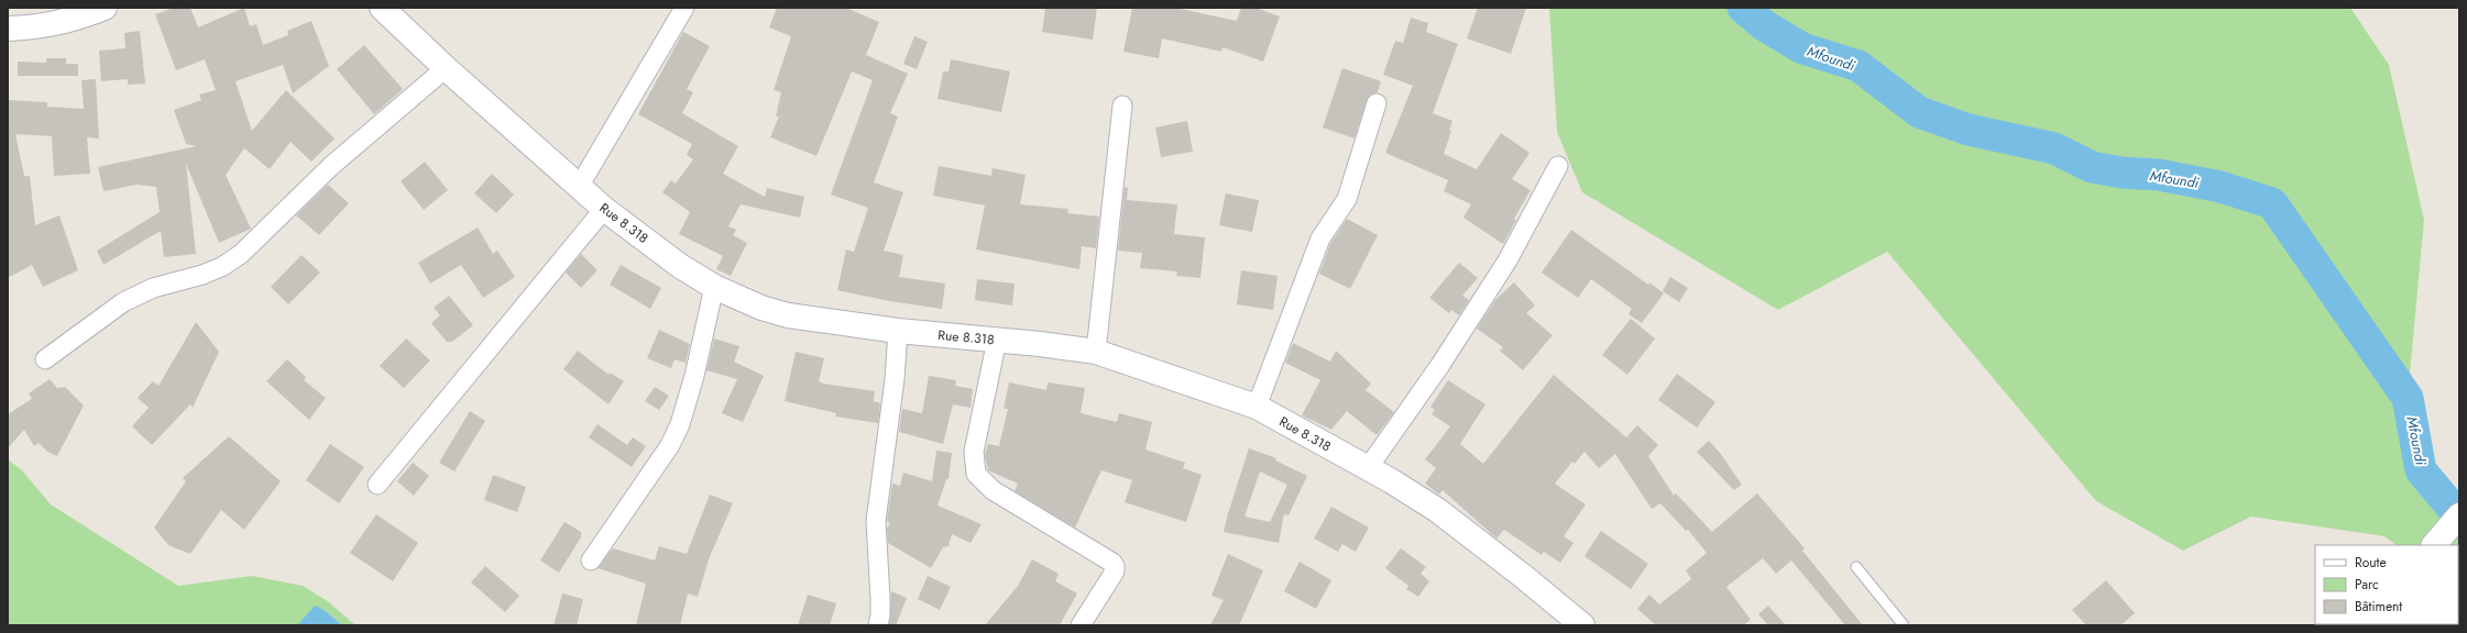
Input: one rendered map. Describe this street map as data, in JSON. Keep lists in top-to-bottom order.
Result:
{
  "streets": {
    "main road": ["Rue 8.318"]
  },
  "water": ["Mfoundi"],
  "legend": ["Route", "Parc", "Bâtiment"]
}
